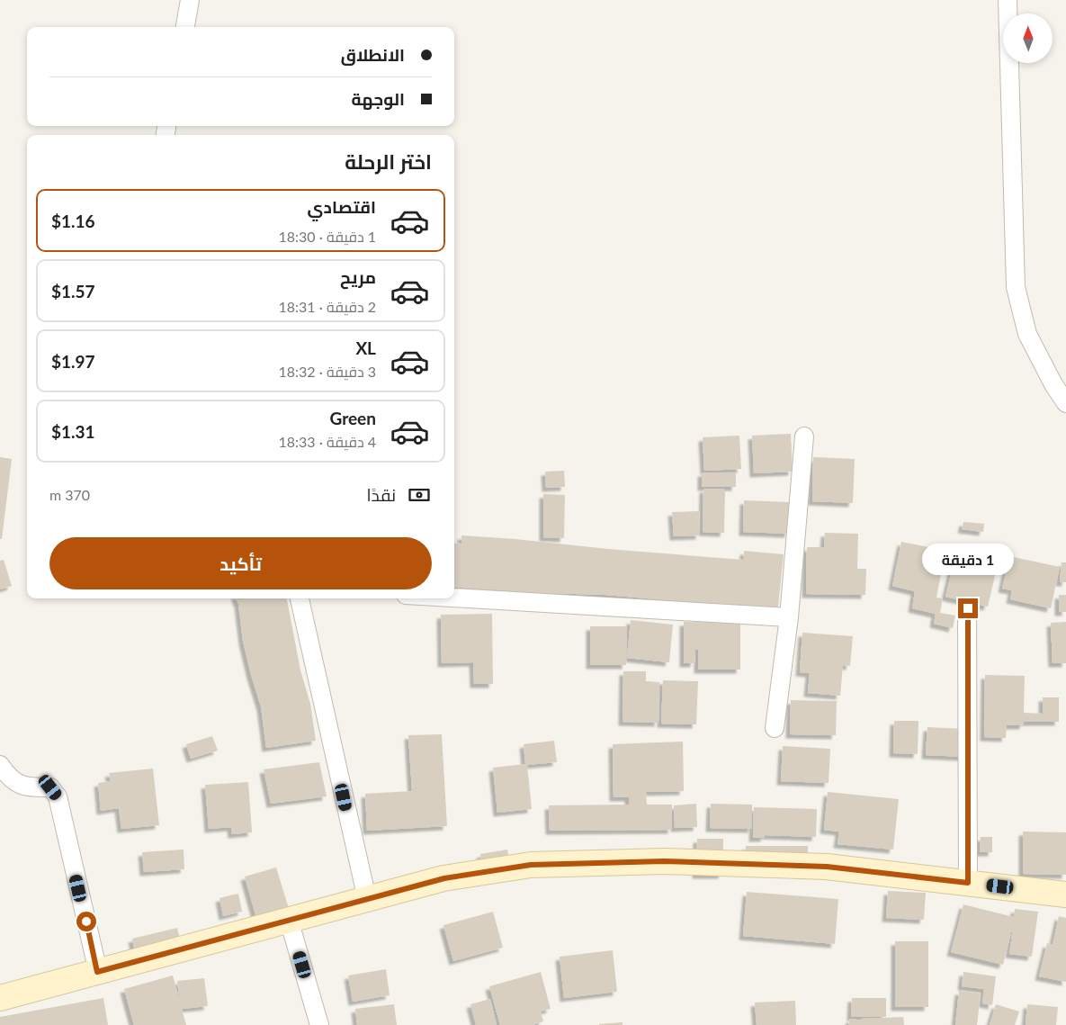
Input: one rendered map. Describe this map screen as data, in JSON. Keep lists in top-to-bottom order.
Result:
{
  "north": "top",
  "page": {
    "banner": ["الانطلاق", "الوجهة"],
    "heading": "اختر الرحلة",
    "list": [
      {
        "name": "اقتصادي",
        "note": "1 دقيقة · 18:30",
        "value": "$1.16"
      },
      {
        "name": "مريح",
        "note": "2 دقيقة · 18:31",
        "value": "$1.57"
      },
      {
        "name": "XL",
        "note": "3 دقيقة · 18:32",
        "value": "$1.97"
      },
      {
        "name": "Green",
        "note": "4 دقيقة · 18:33",
        "value": "$1.31"
      }
    ],
    "pay": ["نقدًا", "370 m"],
    "buttons": "تأكيد",
    "bubble": "1 دقيقة"
  }
}
